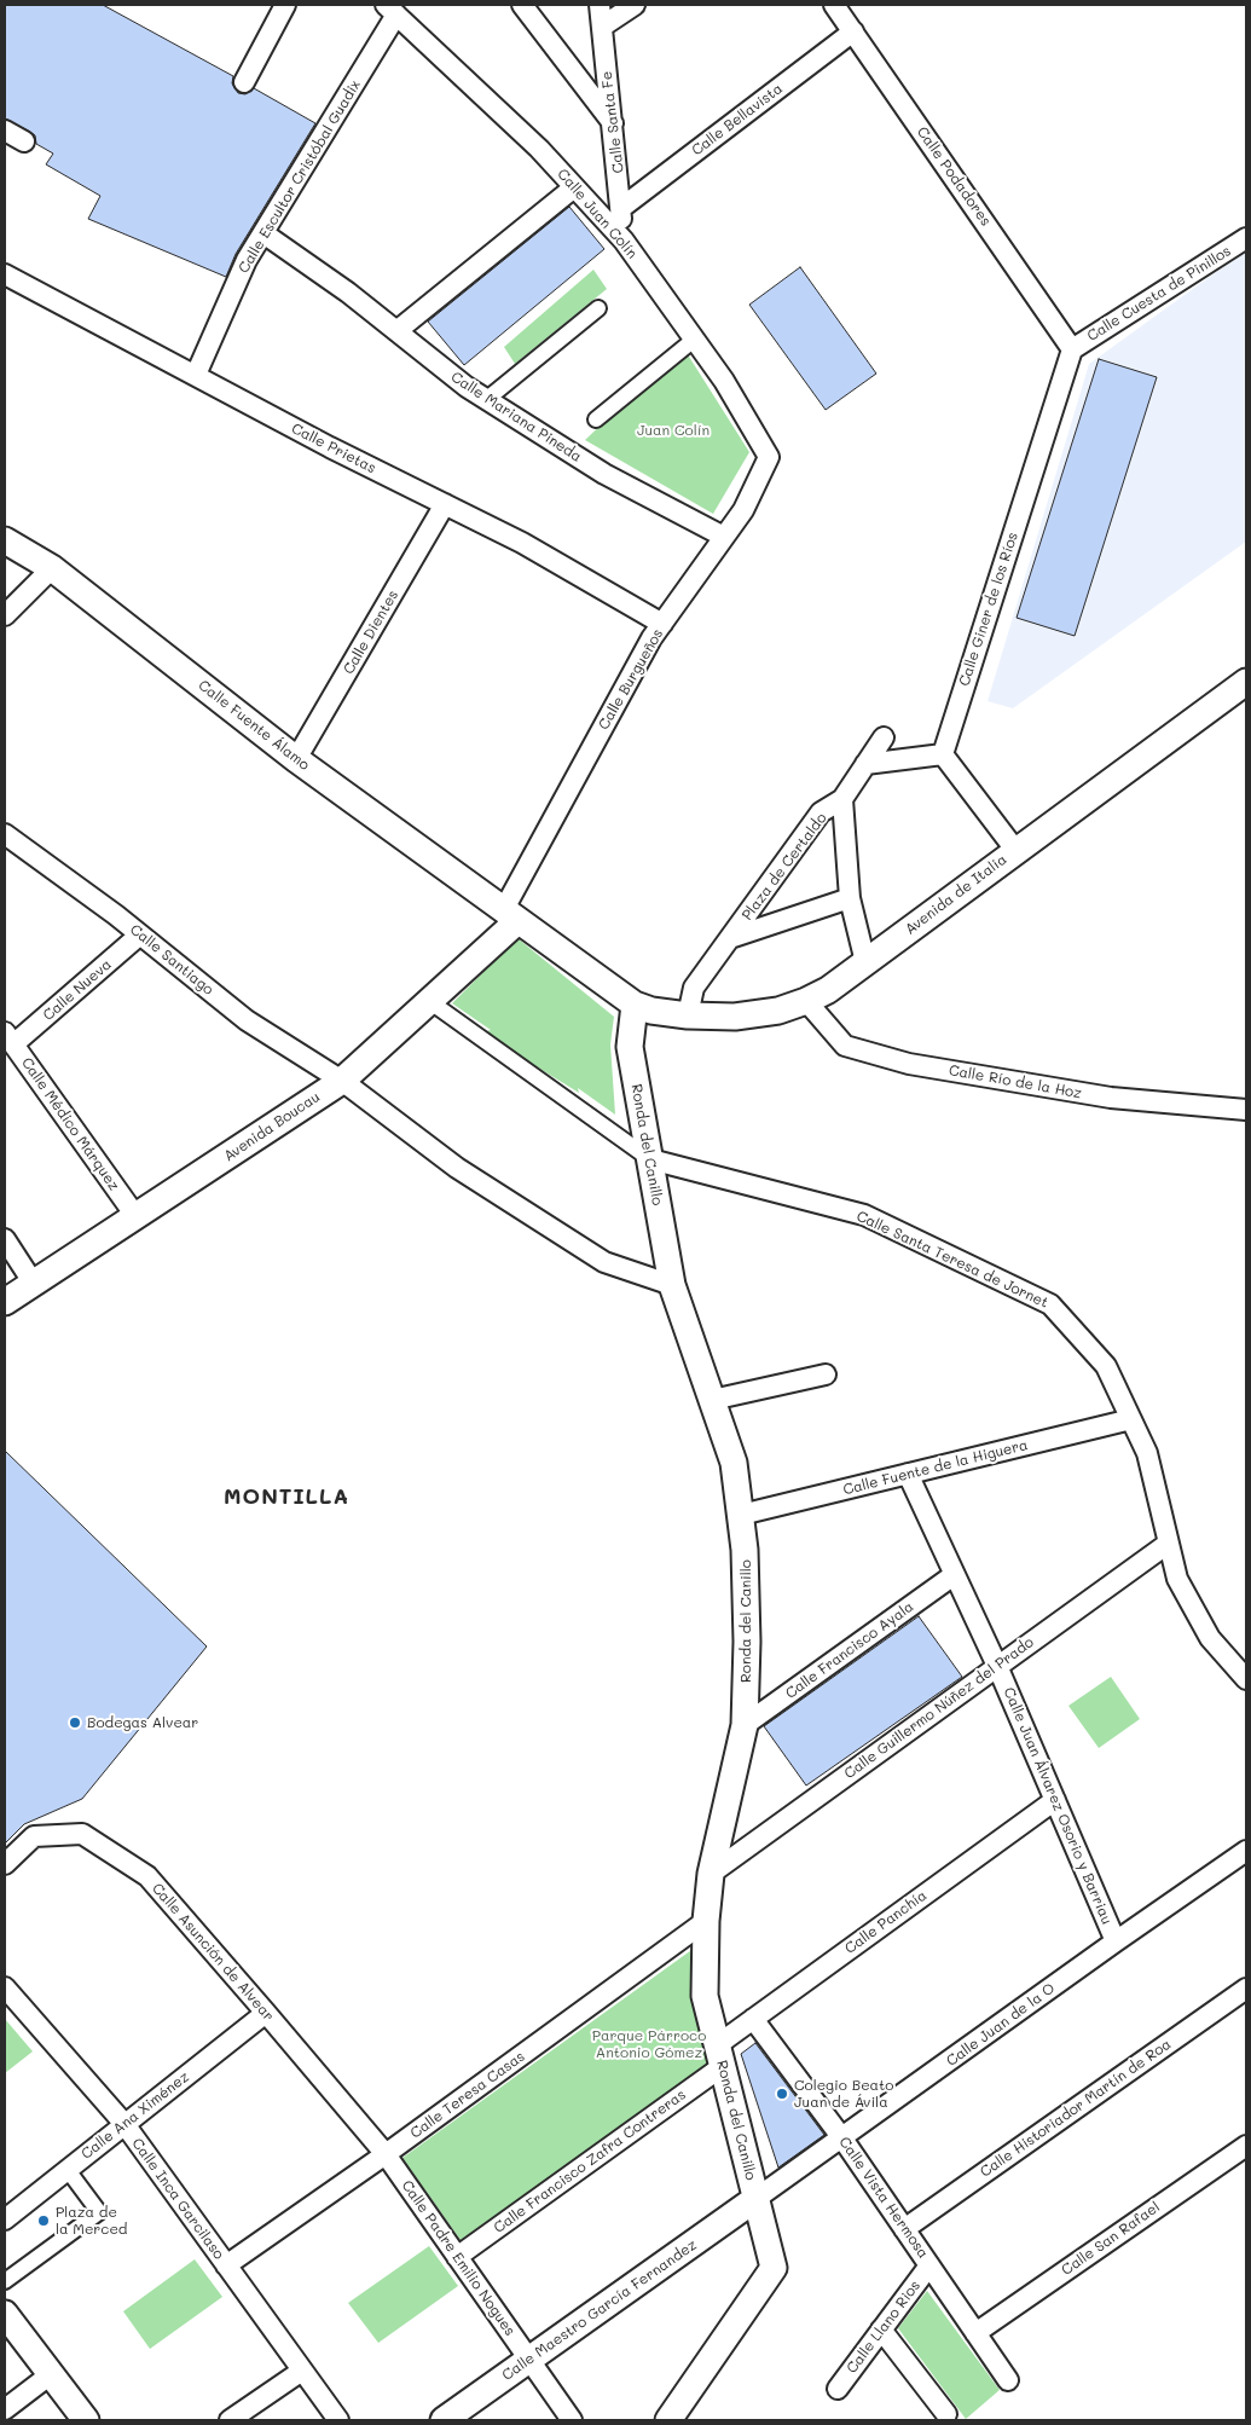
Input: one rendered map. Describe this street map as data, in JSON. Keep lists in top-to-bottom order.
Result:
{
  "streets": {
    "street": [
      "Calle Bellavista",
      "Calle Santa Fe",
      "Calle Escultor Cristóbal Guadix",
      "Calle Podadores",
      "Calle Juan Colín",
      "Calle Cuesta de Pinillos",
      "Calle Mariana Pineda",
      "Calle Prietas",
      "Calle Giner de los Ríos",
      "Calle Dientes",
      "Calle Burgueños",
      "Calle Fuente Álamo",
      "Plaza de Certaldo",
      "Avenida de Italia",
      "Calle Santiago",
      "Calle Nueva",
      "Calle Río de la Hoz",
      "Calle Médico Márquez",
      "Avenida Boucau",
      "Ronda del Canillo",
      "Calle Santa Teresa de Jornet",
      "Calle Fuente de la Higuera",
      "Calle Francisco Ayala",
      "Calle Guillermo Núñez del Prado",
      "Calle Juan Álvarez Osorio y Barriau",
      "Calle Panchía",
      "Calle Asunción de Alvear",
      "Calle Juan de la O",
      "Calle Teresa Casas",
      "Calle Historiador Martín de Roa",
      "Calle Ana Ximénez",
      "Calle Francisco Zafra Contreras",
      "Calle Vista Hermosa",
      "Calle Inca Garcilaso",
      "Calle San Rafael",
      "Calle Padre Emilio Nogues",
      "Calle Maestro García Fernandez",
      "Calle Llano Rios"
    ]
  },
  "crossings": [
    ["Calle Bellavista", "Calle Santa Fe"],
    ["Calle Bellavista", "Calle Podadores"],
    ["Calle Santa Fe", "Calle Juan Colín"],
    ["Calle Escultor Cristóbal Guadix", "Calle Juan Colín"],
    ["Calle Escultor Cristóbal Guadix", "Calle Mariana Pineda"],
    ["Calle Escultor Cristóbal Guadix", "Calle Prietas"],
    ["Calle Podadores", "Calle Cuesta de Pinillos"],
    ["Calle Podadores", "Calle Giner de los Ríos"],
    ["Calle Juan Colín", "Calle Burgueños"],
    ["Calle Cuesta de Pinillos", "Calle Giner de los Ríos"],
    ["Calle Mariana Pineda", "Calle Burgueños"],
    ["Calle Prietas", "Calle Dientes"],
    ["Calle Prietas", "Calle Burgueños"],
    ["Calle Dientes", "Calle Fuente Álamo"],
    ["Calle Burgueños", "Calle Fuente Álamo"],
    ["Calle Burgueños", "Avenida de Italia"],
    ["Calle Burgueños", "Avenida Boucau"],
    ["Calle Fuente Álamo", "Avenida de Italia"],
    ["Calle Fuente Álamo", "Avenida Boucau"],
    ["Plaza de Certaldo", "Avenida de Italia"],
    ["Avenida de Italia", "Calle Río de la Hoz"],
    ["Avenida de Italia", "Avenida Boucau"],
    ["Avenida de Italia", "Ronda del Canillo"],
    ["Calle Santiago", "Calle Nueva"],
    ["Calle Santiago", "Avenida Boucau"],
    ["Calle Santiago", "Ronda del Canillo"],
    ["Calle Nueva", "Calle Médico Márquez"],
    ["Calle Médico Márquez", "Avenida Boucau"],
    ["Ronda del Canillo", "Calle Santa Teresa de Jornet"],
    ["Ronda del Canillo", "Calle Fuente de la Higuera"],
    ["Ronda del Canillo", "Calle Francisco Ayala"],
    ["Ronda del Canillo", "Calle Guillermo Núñez del Prado"],
    ["Ronda del Canillo", "Calle Panchía"],
    ["Ronda del Canillo", "Calle Juan de la O"],
    ["Ronda del Canillo", "Calle Teresa Casas"],
    ["Ronda del Canillo", "Calle Francisco Zafra Contreras"],
    ["Ronda del Canillo", "Calle Maestro García Fernandez"],
    ["Calle Santa Teresa de Jornet", "Calle Fuente de la Higuera"],
    ["Calle Santa Teresa de Jornet", "Calle Guillermo Núñez del Prado"],
    ["Calle Fuente de la Higuera", "Calle Juan Álvarez Osorio y Barriau"],
    ["Calle Francisco Ayala", "Calle Juan Álvarez Osorio y Barriau"],
    ["Calle Guillermo Núñez del Prado", "Calle Juan Álvarez Osorio y Barriau"],
    ["Calle Juan Álvarez Osorio y Barriau", "Calle Panchía"],
    ["Calle Juan Álvarez Osorio y Barriau", "Calle Juan de la O"],
    ["Calle Panchía", "Calle Francisco Zafra Contreras"],
    ["Calle Panchía", "Calle Vista Hermosa"],
    ["Calle Asunción de Alvear", "Calle Teresa Casas"],
    ["Calle Asunción de Alvear", "Calle Ana Ximénez"],
    ["Calle Asunción de Alvear", "Calle Padre Emilio Nogues"],
    ["Calle Juan de la O", "Calle Vista Hermosa"],
    ["Calle Juan de la O", "Calle Maestro García Fernandez"],
    ["Calle Teresa Casas", "Calle Inca Garcilaso"],
    ["Calle Teresa Casas", "Calle Padre Emilio Nogues"],
    ["Calle Historiador Martín de Roa", "Calle Vista Hermosa"],
    ["Calle Ana Ximénez", "Calle Inca Garcilaso"],
    ["Calle Francisco Zafra Contreras", "Calle Padre Emilio Nogues"],
    ["Calle Vista Hermosa", "Calle San Rafael"],
    ["Calle Vista Hermosa", "Calle Llano Rios"],
    ["Calle Padre Emilio Nogues", "Calle Maestro García Fernandez"]
  ],
  "districts": ["MONTILLA"],
  "parks": ["Juan Colín", "Parque Párroco Antonio Gómez"],
  "places": ["Bodegas Alvear", "Colegio Beato Juan de Ávila", "Plaza de la Merced"]
}
